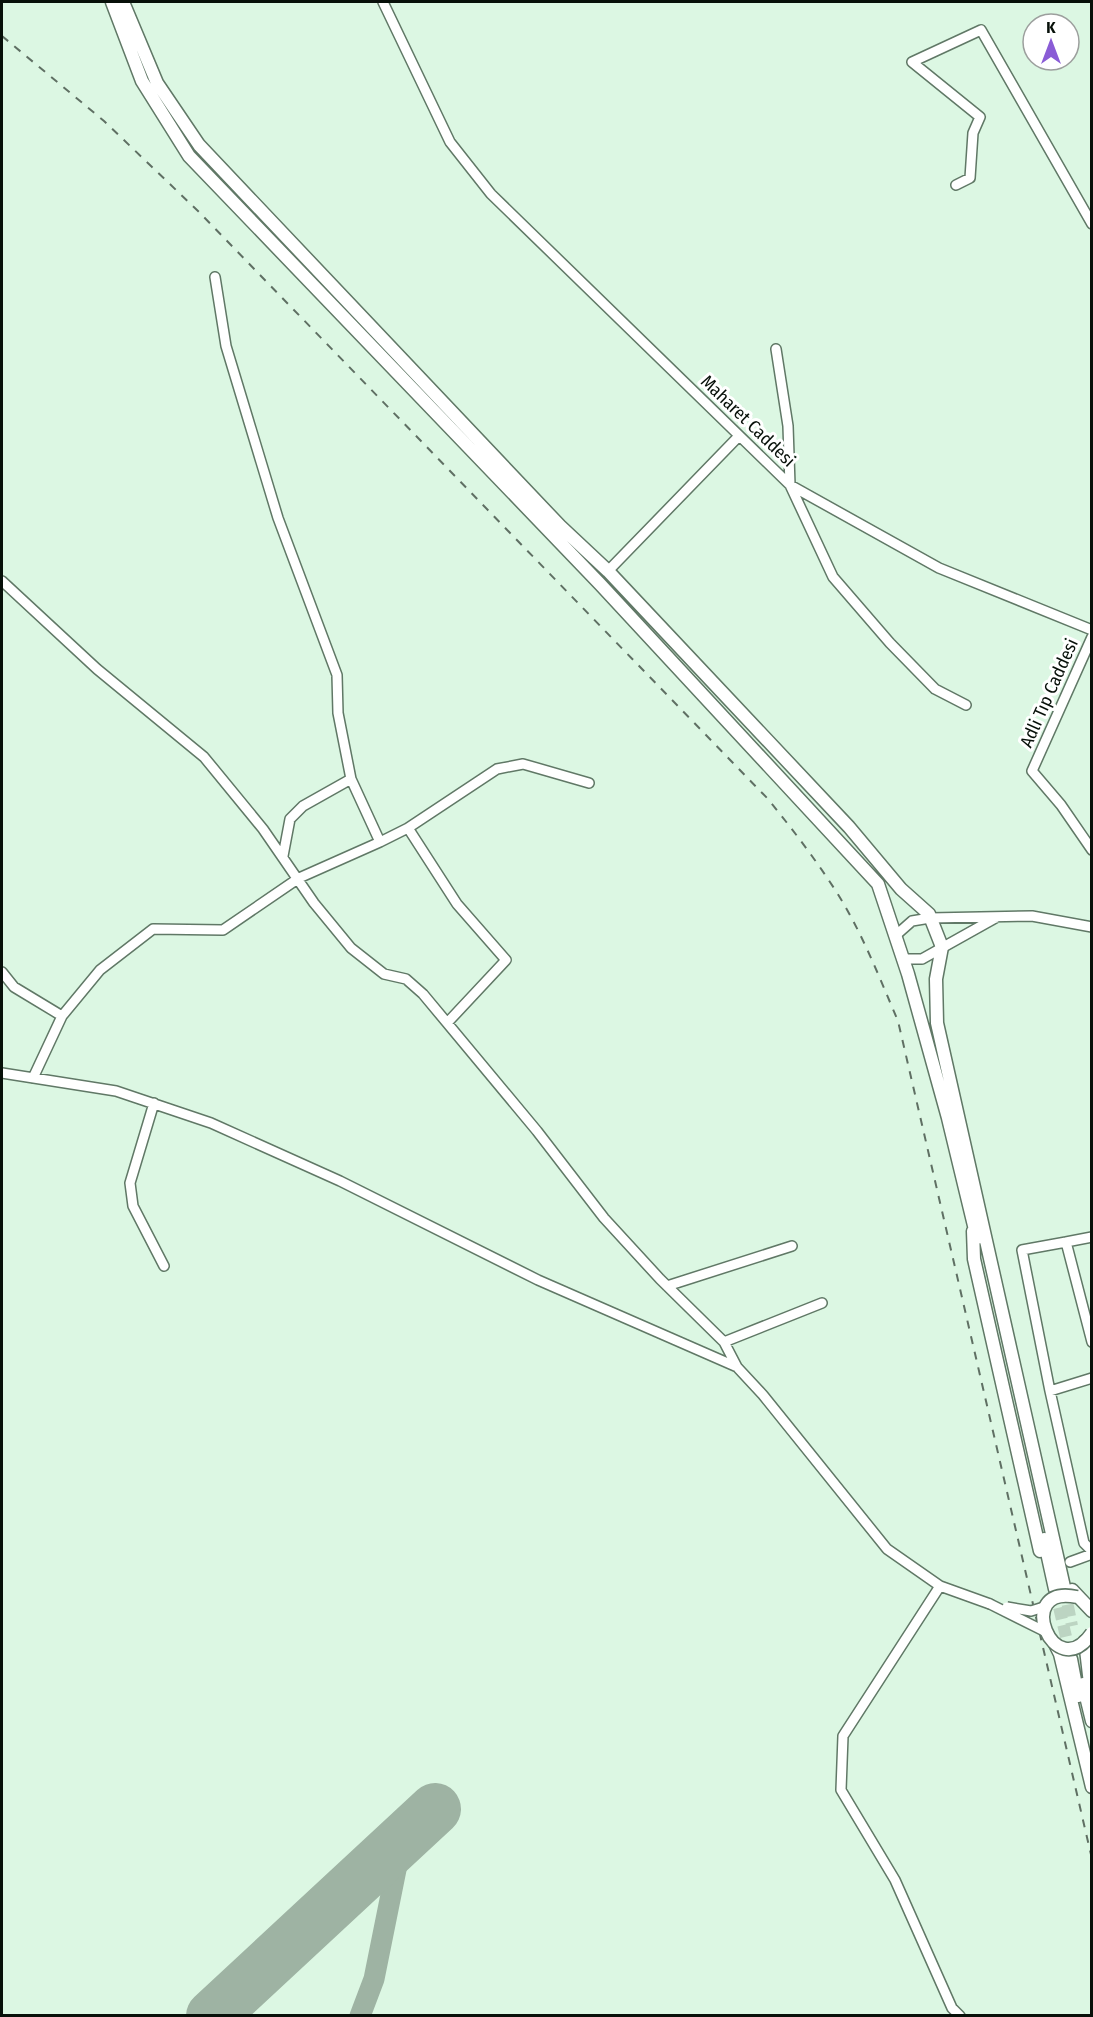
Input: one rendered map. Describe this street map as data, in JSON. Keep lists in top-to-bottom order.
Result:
{
  "streets": {
    "street": ["Maharet Caddesi", "Adli Tıp Caddesi"]
  },
  "north": "top"
}
